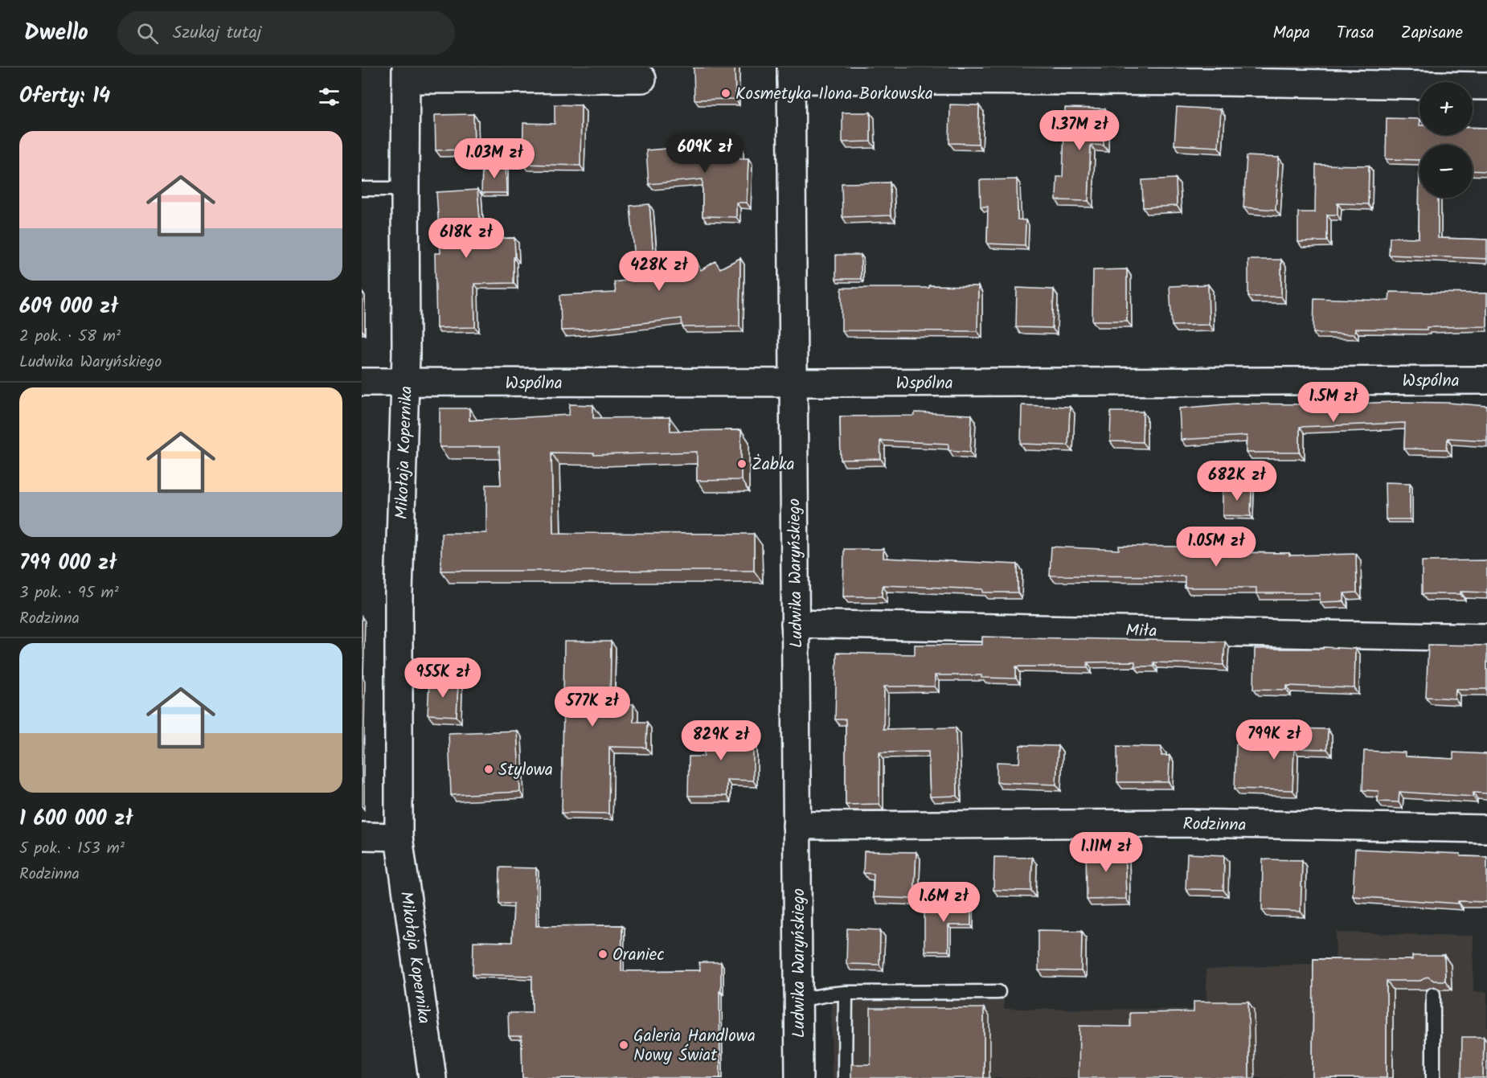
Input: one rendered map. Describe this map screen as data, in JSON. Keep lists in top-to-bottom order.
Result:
{
  "streets": {
    "street": [
      "Wspólna",
      "Mikołaja Kopernika",
      "Ludwika Waryńskiego",
      "Miła",
      "Rodzinna"
    ]
  },
  "crossings": [
    ["Wspólna", "Mikołaja Kopernika"],
    ["Wspólna", "Ludwika Waryńskiego"],
    ["Ludwika Waryńskiego", "Miła"],
    ["Ludwika Waryńskiego", "Rodzinna"]
  ],
  "places": [
    "Kosmetyka Ilona Borkowska",
    "Żabka",
    "Stylowa",
    "Oraniec",
    "Galeria Handlowa Nowy Świat"
  ],
  "page": {
    "header": "Dwello",
    "search": "Szukaj tutaj",
    "nav": ["Mapa", "Trasa", "Zapisane"],
    "heading": "Oferty: 14",
    "map_buttons": ["+", "−"],
    "price": [
      "1.37M zł",
      "609K zł",
      "1.03M zł",
      "618K zł",
      "428K zł",
      "1.5M zł",
      "682K zł",
      "1.05M zł",
      "955K zł",
      "577K zł",
      "799K zł",
      "829K zł",
      "1.11M zł",
      "1.6M zł"
    ],
    "list": [
      {
        "name": "609 000 zł",
        "note": "2 pok. · 58 m² · Ludwika Waryńskiego"
      },
      {
        "name": "799 000 zł",
        "note": "3 pok. · 95 m² · Rodzinna"
      },
      {
        "name": "1 600 000 zł",
        "note": "5 pok. · 153 m² · Rodzinna"
      }
    ]
  }
}
